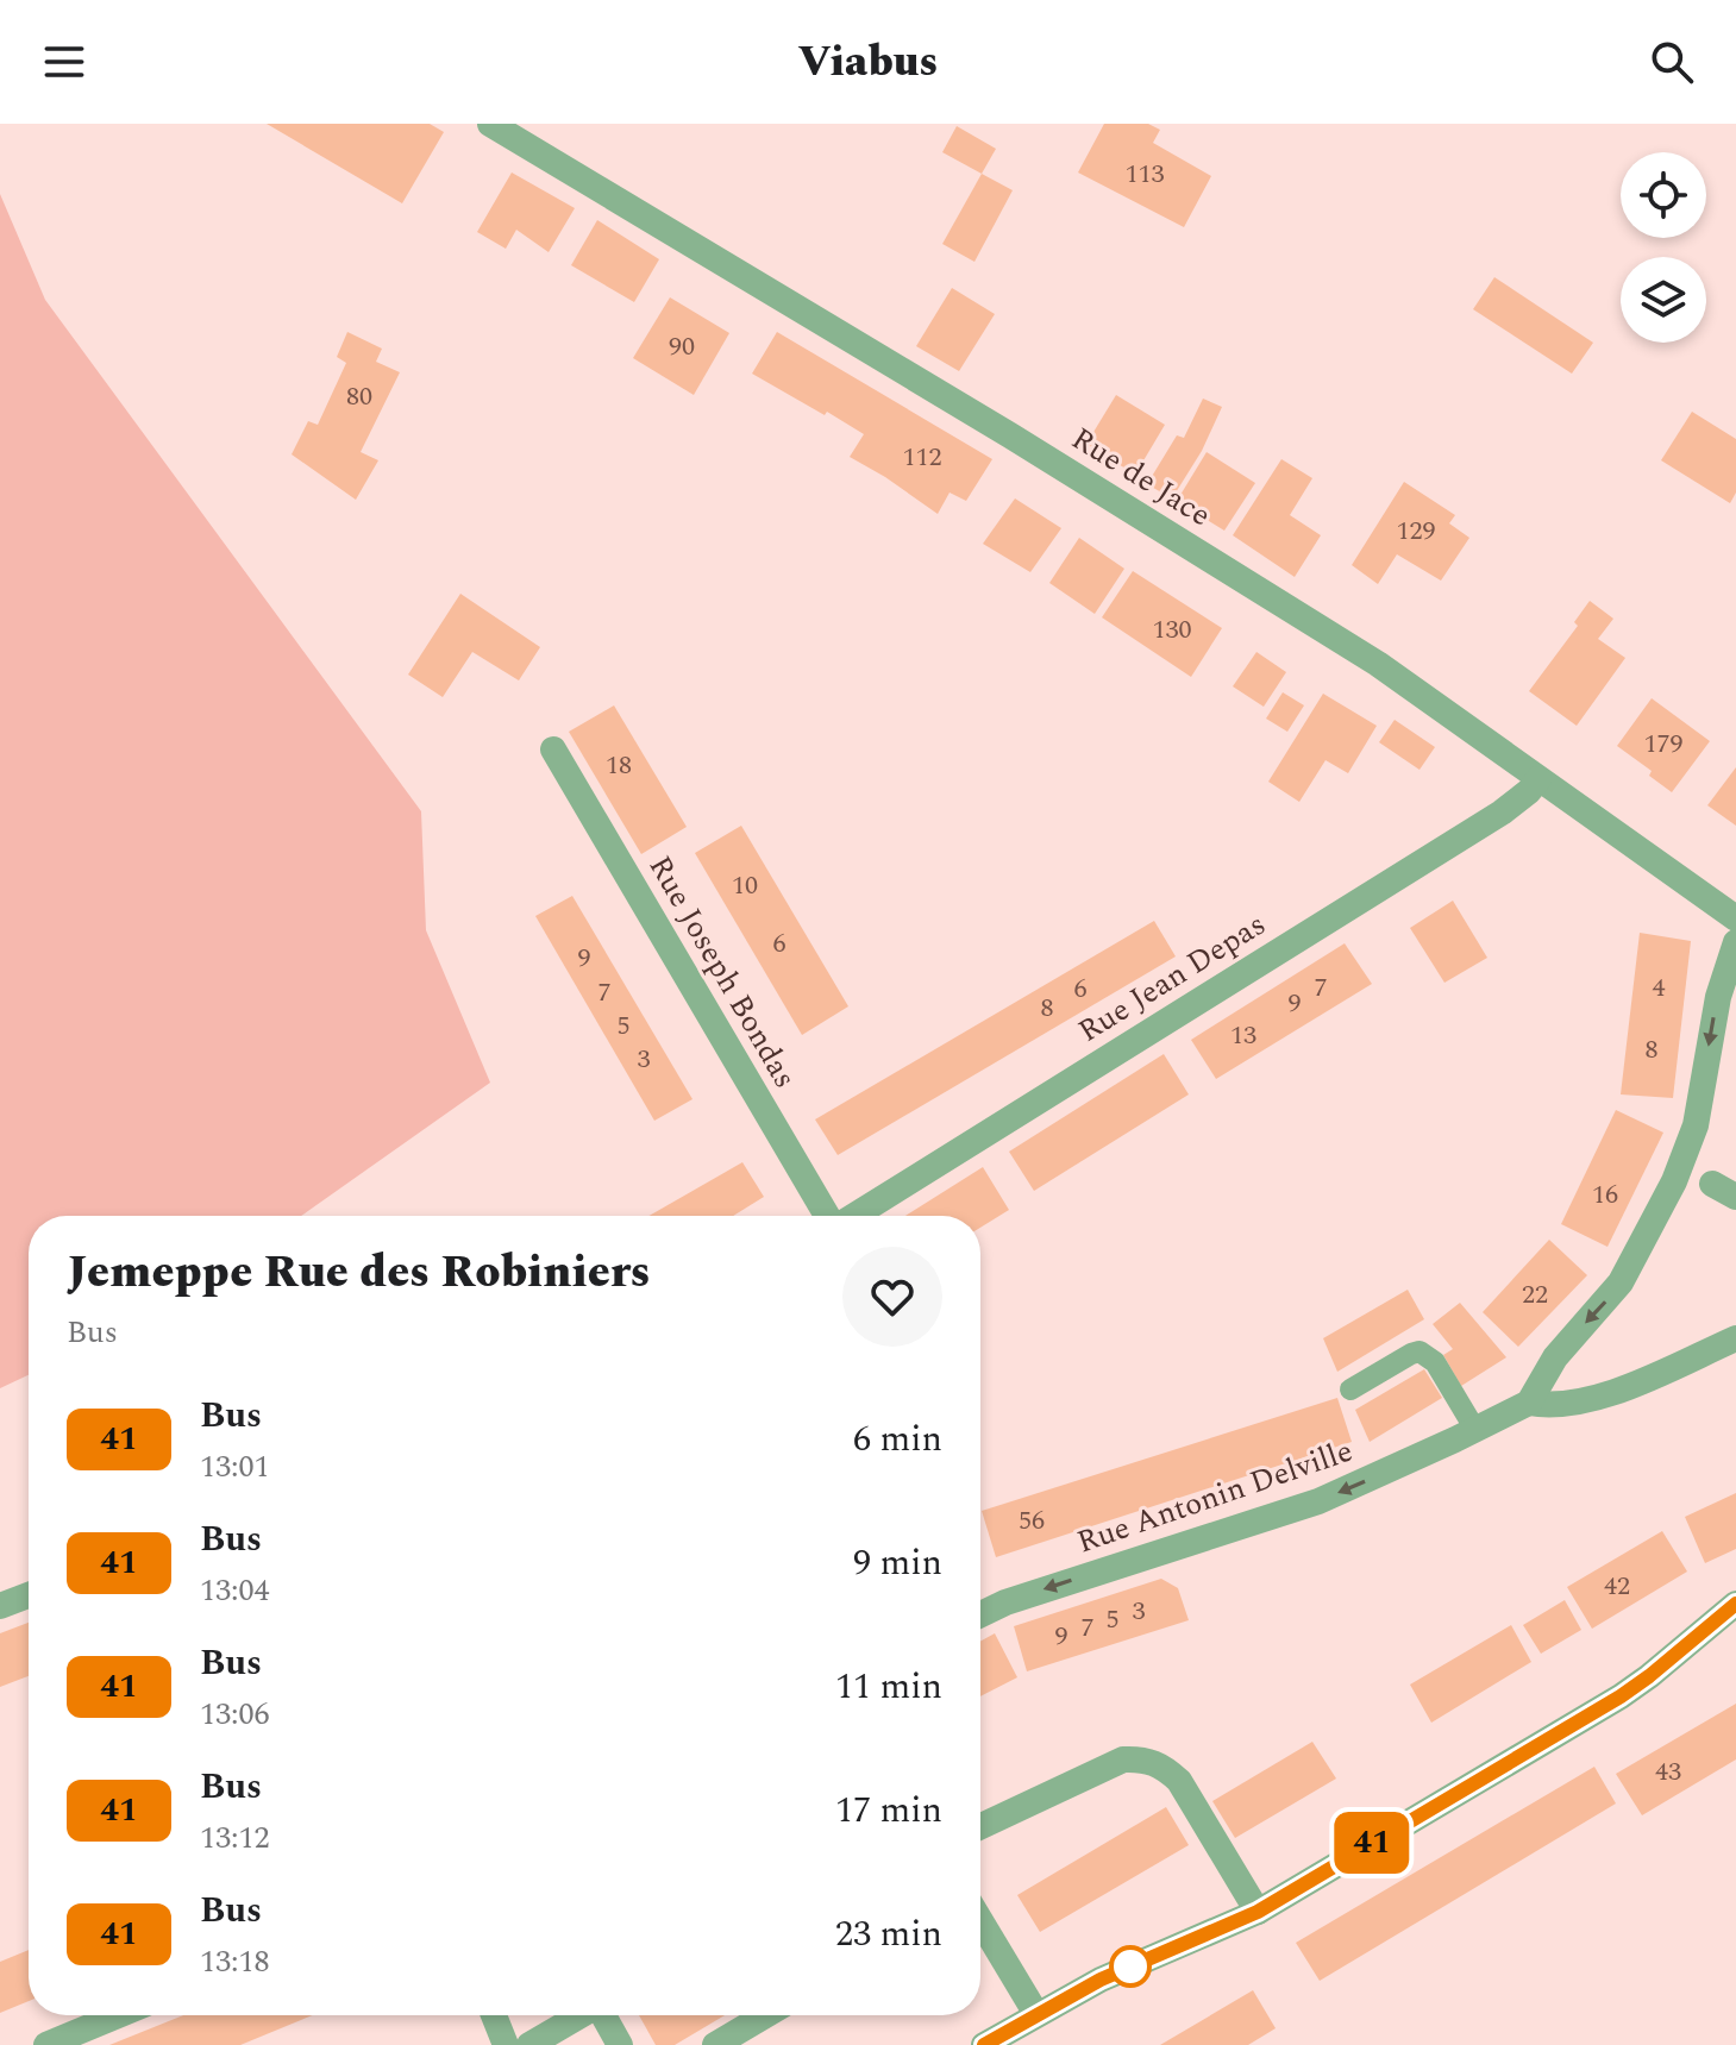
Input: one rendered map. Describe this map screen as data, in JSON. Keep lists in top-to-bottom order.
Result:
{
  "streets": {
    "street": [
      "Rue de Jace",
      "Rue Joseph Bondas",
      "Rue Jean Depas",
      "Rue Antonin Delville"
    ]
  },
  "crossings": [
    ["Rue de Jace", "Rue Jean Depas"]
  ],
  "one_way": ["Rue Antonin Delville"],
  "lines": ["bus line 41"],
  "house_numbers": [
    "113",
    "90",
    "80",
    "112",
    "129",
    "130",
    "179",
    "18",
    "10",
    "6",
    "9",
    "7",
    "4",
    "6",
    "7",
    "9",
    "8",
    "5",
    "13",
    "8",
    "3",
    "16",
    "22",
    "56",
    "42",
    "3",
    "5",
    "7",
    "9",
    "43"
  ],
  "page": {
    "header": "Viabus",
    "on_map": "41",
    "heading": ["Jemeppe Rue des Robiniers", "Bus"],
    "list": [
      {
        "mark": "41",
        "name": "Bus",
        "note": "13:01",
        "value": "6 min"
      },
      {
        "mark": "41",
        "name": "Bus",
        "note": "13:04",
        "value": "9 min"
      },
      {
        "mark": "41",
        "name": "Bus",
        "note": "13:06",
        "value": "11 min"
      },
      {
        "mark": "41",
        "name": "Bus",
        "note": "13:12",
        "value": "17 min"
      },
      {
        "mark": "41",
        "name": "Bus",
        "note": "13:18",
        "value": "23 min"
      }
    ]
  }
}
